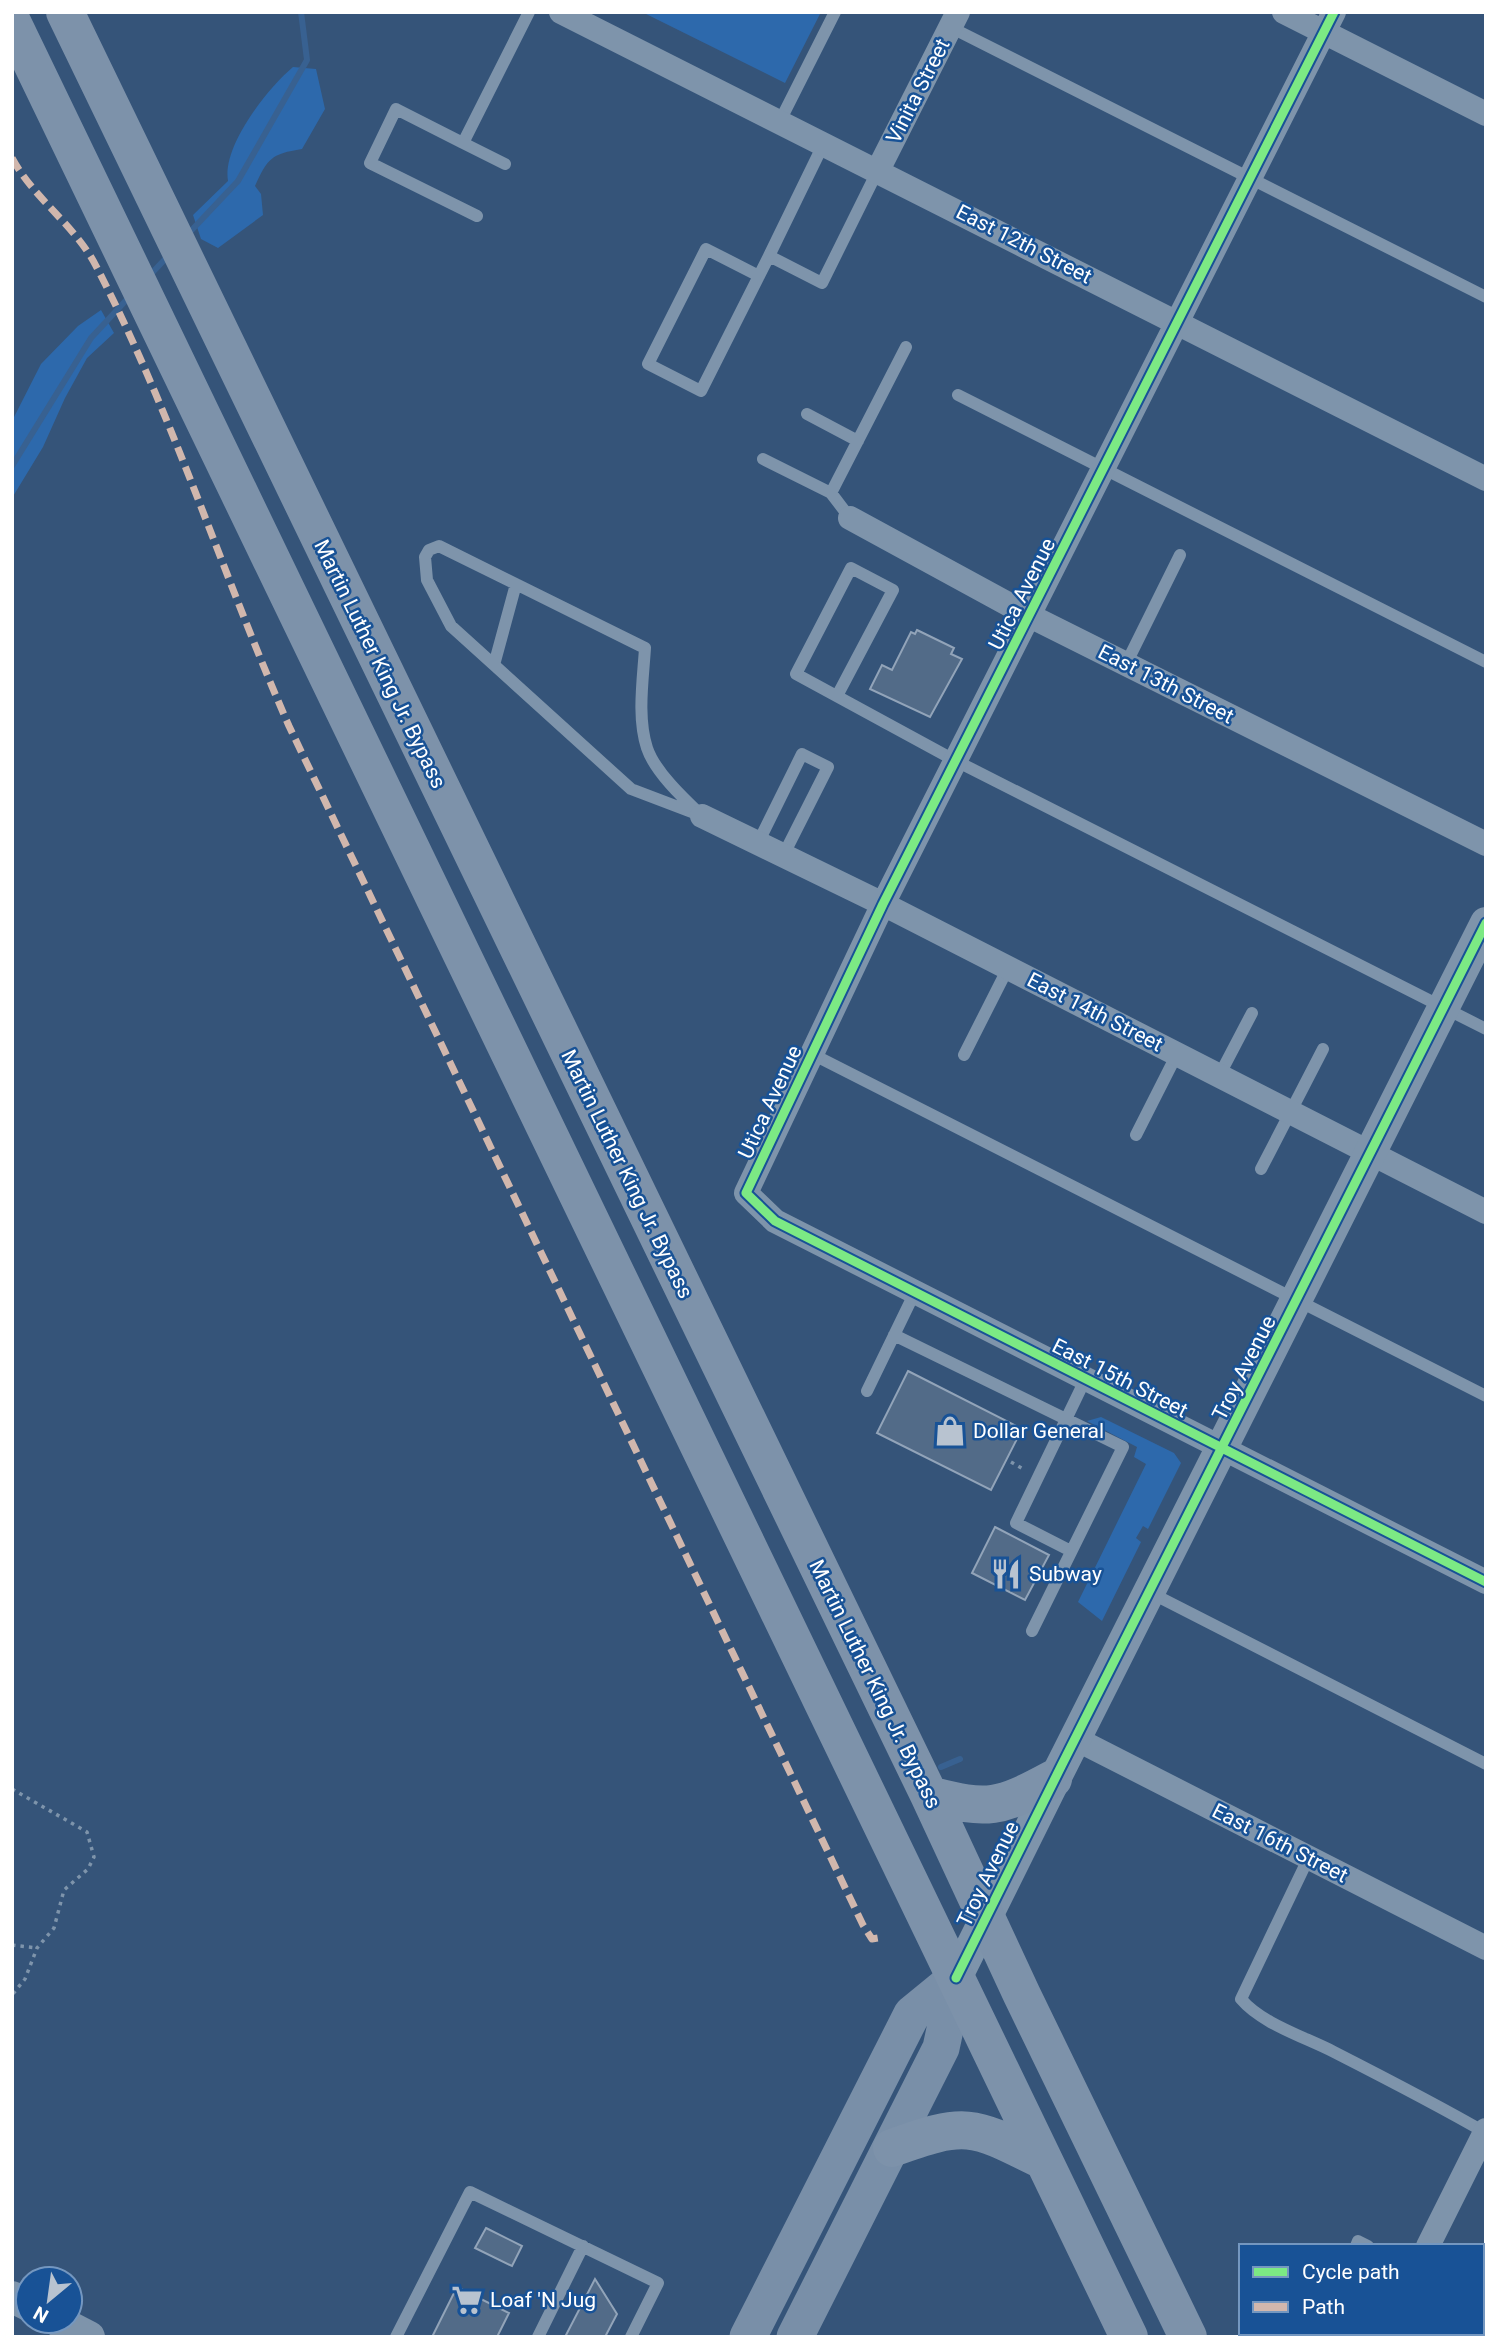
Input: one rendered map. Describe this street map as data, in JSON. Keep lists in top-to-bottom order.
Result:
{
  "streets": {
    "highway": ["Martin Luther King Jr. Bypass"],
    "main road": ["Troy Avenue"],
    "street": [
      "Vinita Street",
      "East 12th Street",
      "Utica Avenue",
      "East 13th Street",
      "East 14th Street",
      "East 15th Street",
      "East 16th Street"
    ]
  },
  "crossings": [
    ["Vinita Street", "East 12th Street"],
    ["East 12th Street", "Utica Avenue"],
    ["Utica Avenue", "East 13th Street"],
    ["Utica Avenue", "East 14th Street"],
    ["Utica Avenue", "East 15th Street"],
    ["Martin Luther King Jr. Bypass", "Troy Avenue"],
    ["East 14th Street", "Troy Avenue"],
    ["Troy Avenue", "East 15th Street"],
    ["Troy Avenue", "East 16th Street"]
  ],
  "places": {
    "shop": ["Dollar General"],
    "restaurant": ["Subway"],
    "supermarket": ["Loaf 'N Jug"]
  },
  "legend": ["Cycle path", "Path"],
  "north": "bottom left"
}
